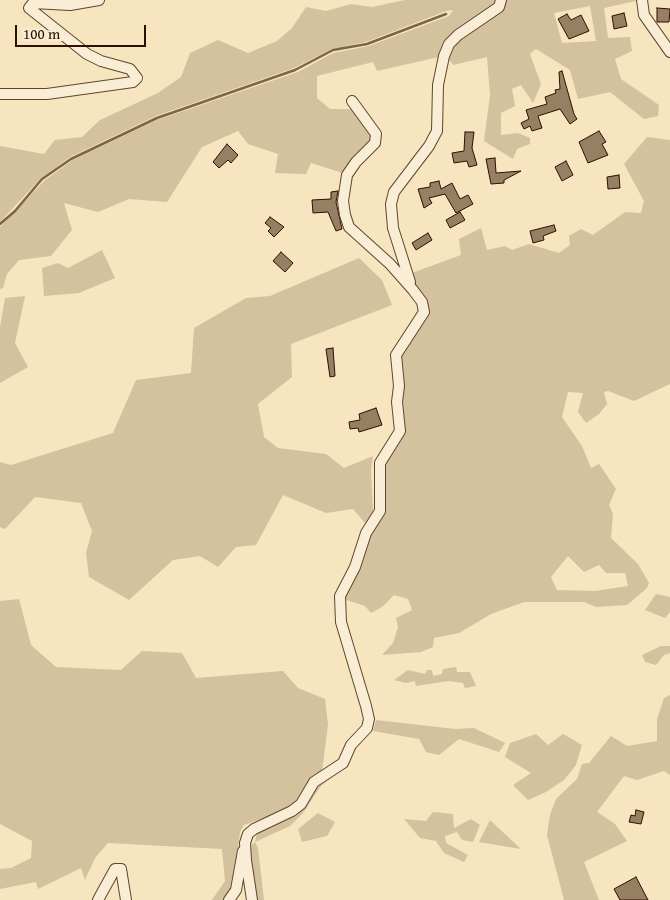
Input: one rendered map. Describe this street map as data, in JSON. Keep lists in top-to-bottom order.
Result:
{
  "scale_bar": "100 m"
}
